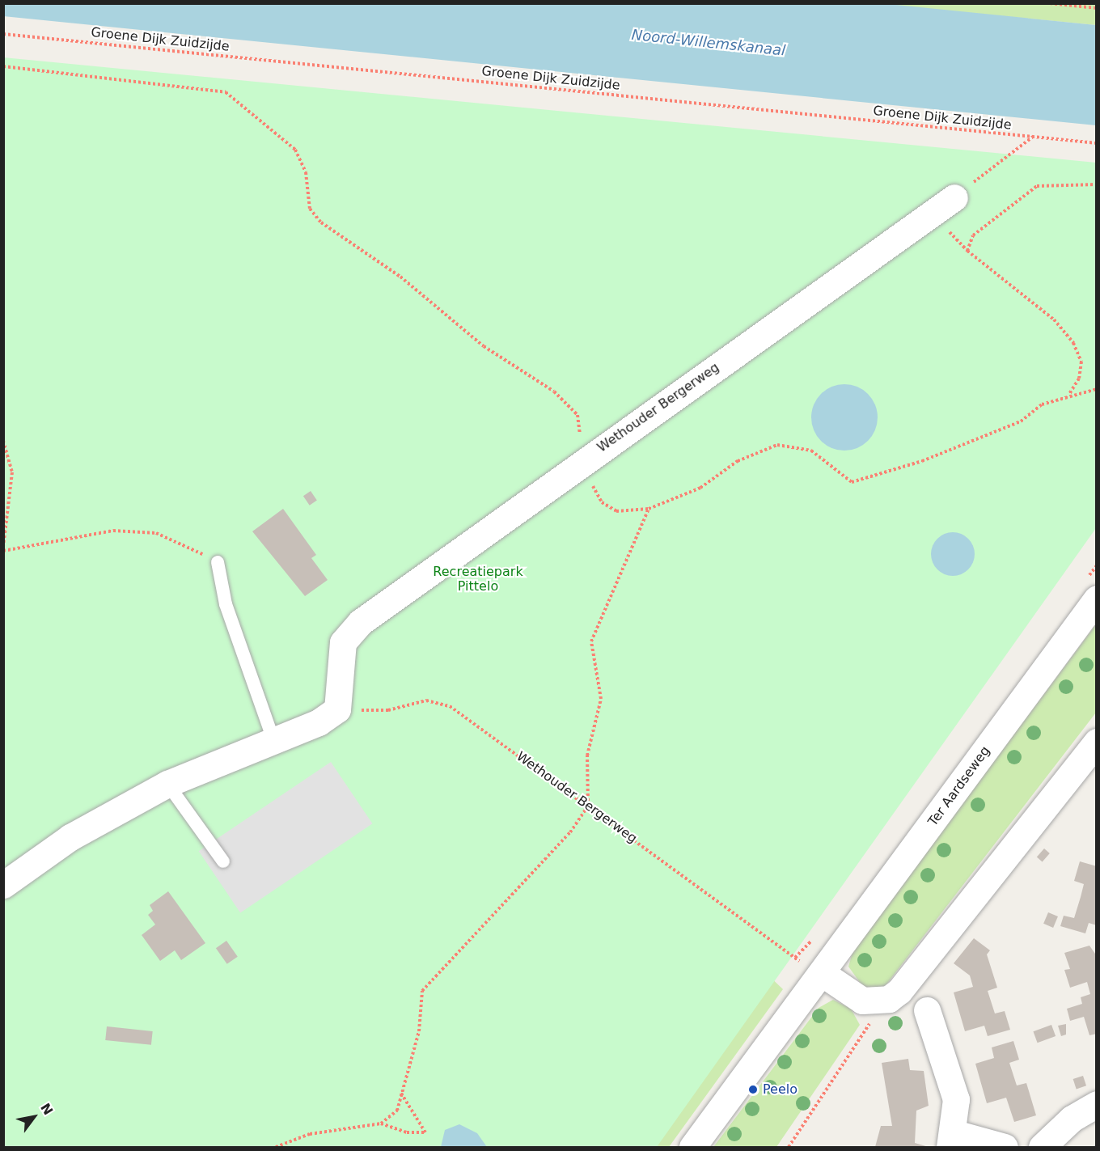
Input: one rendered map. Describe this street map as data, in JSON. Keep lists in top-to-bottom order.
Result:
{
  "streets": {
    "street": ["Wethouder Bergerweg", "Ter Aardseweg"],
    "path": ["Groene Dijk Zuidzijde"]
  },
  "water": ["Noord-Willemskanaal"],
  "parks": ["Recreatiepark Pittelo"],
  "places": ["Peelo"],
  "north": "top right"
}
